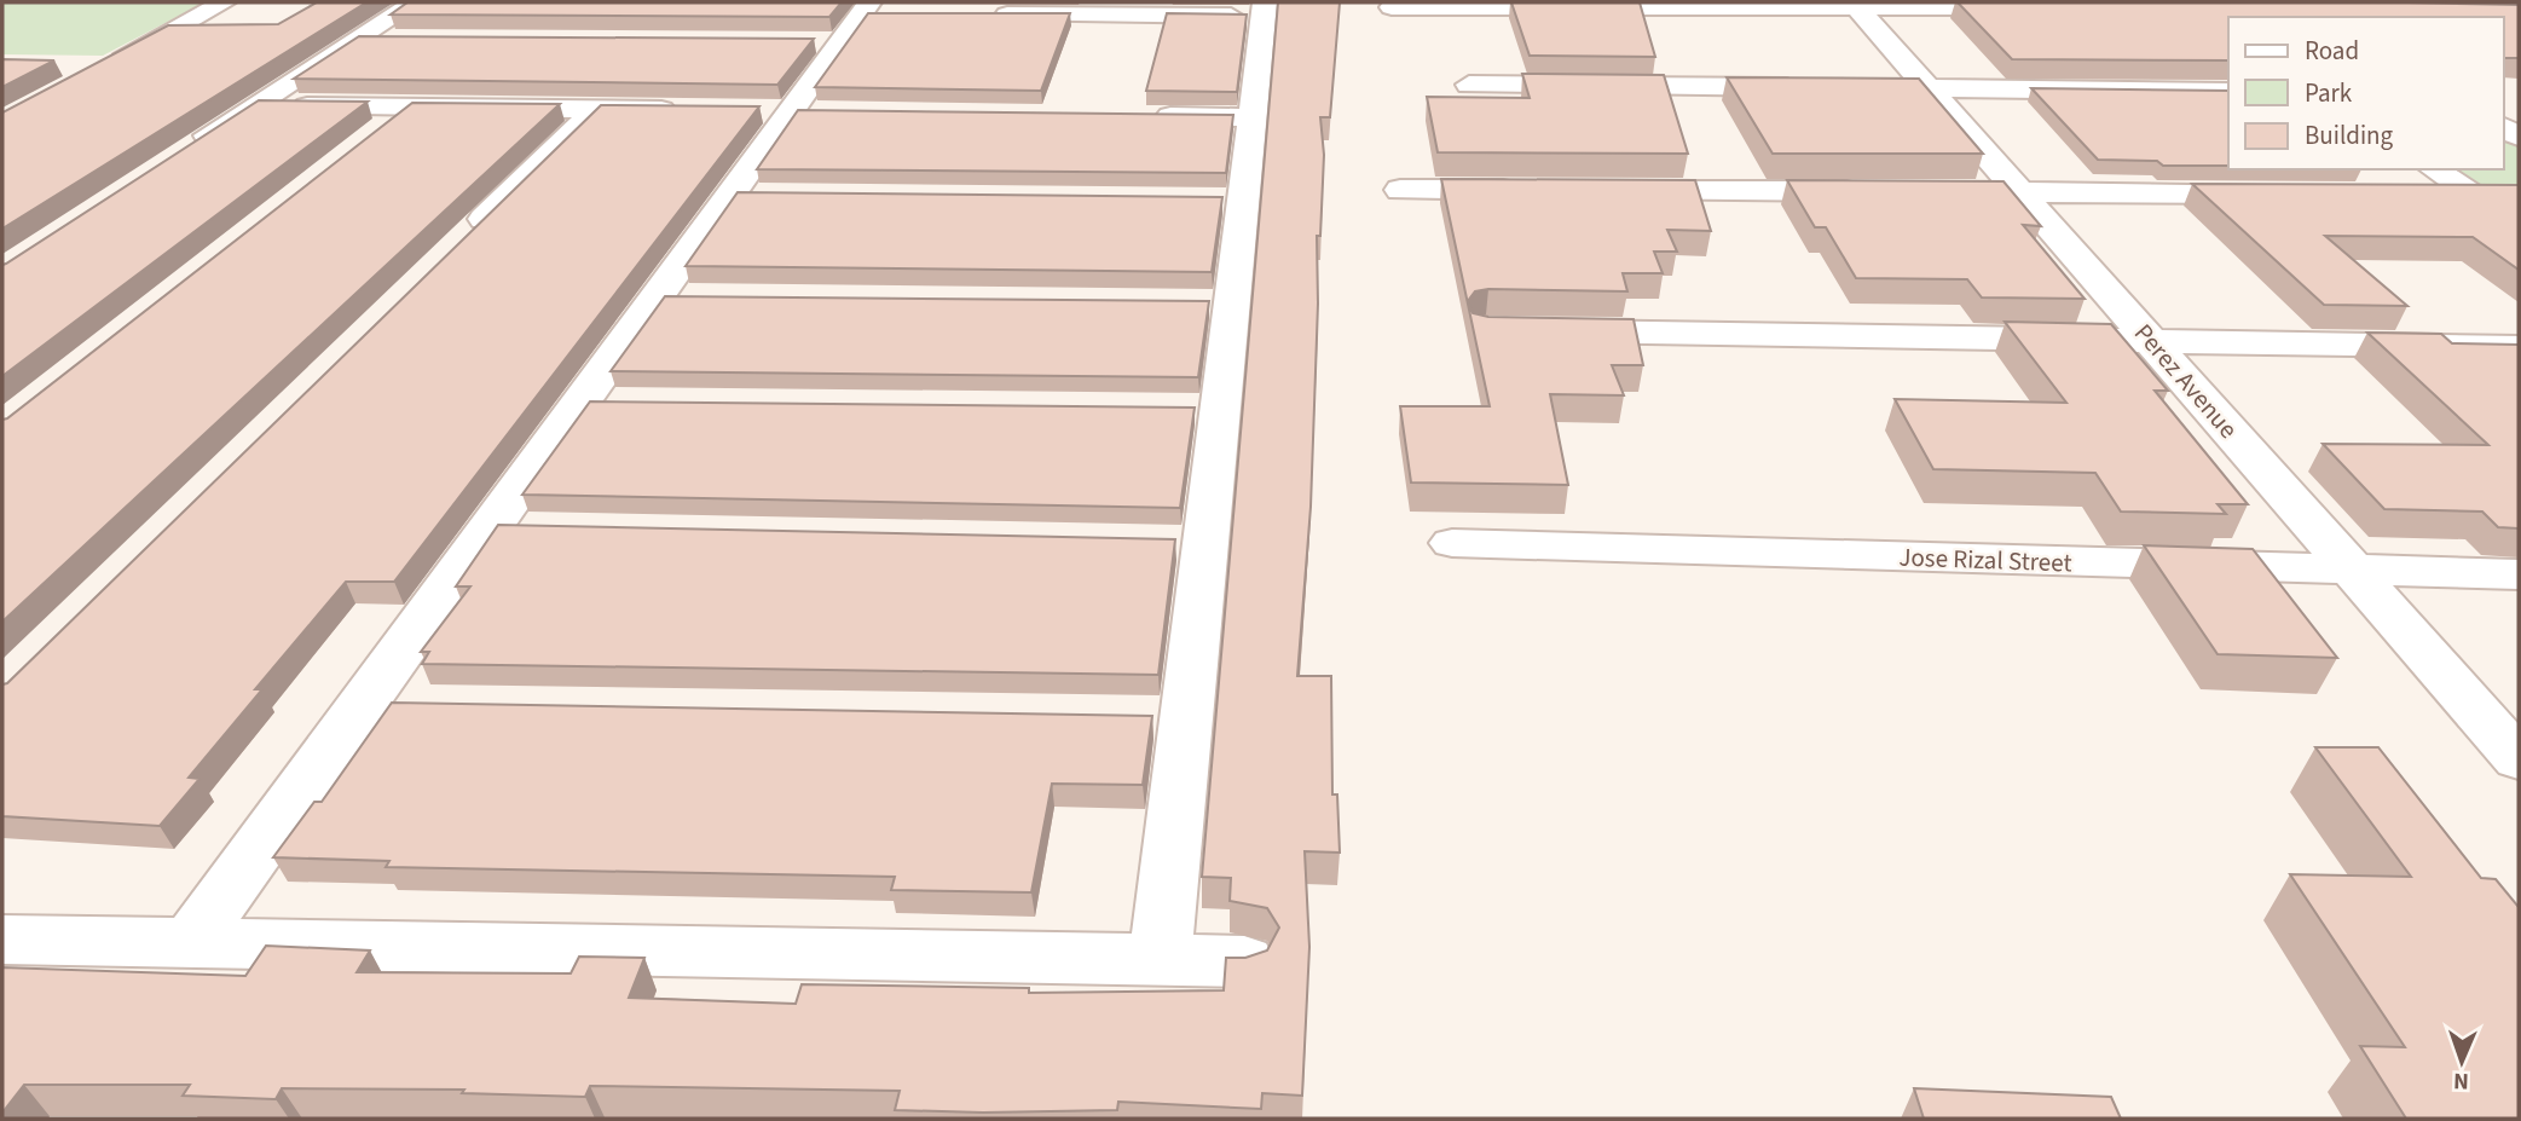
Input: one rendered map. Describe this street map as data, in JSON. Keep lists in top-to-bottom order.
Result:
{
  "streets": {
    "street": ["Perez Avenue", "Jose Rizal Street"]
  },
  "crossings": [
    ["Perez Avenue", "Jose Rizal Street"]
  ],
  "legend": ["Road", "Park", "Building"],
  "north": "bottom"
}
